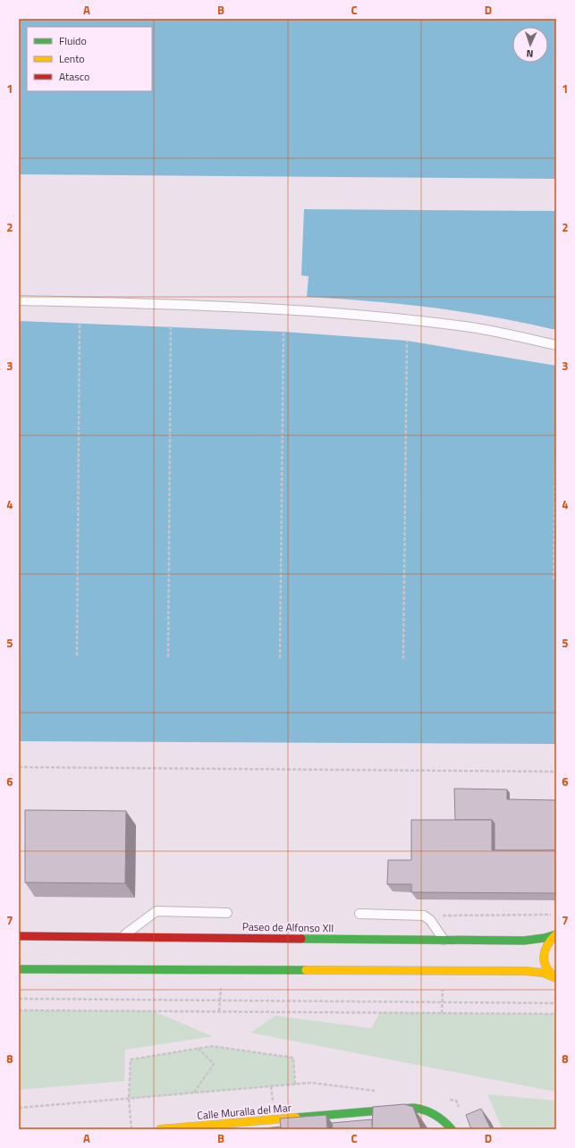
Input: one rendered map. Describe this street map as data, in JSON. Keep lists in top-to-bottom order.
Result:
{
  "streets": {
    "main road": ["Paseo de Alfonso XII", "Calle Muralla del Mar"]
  },
  "legend": ["Fluido", "Lento", "Atasco"],
  "north": "bottom",
  "grid": {
    "columns": [
      "A",
      "B",
      "C",
      "D"
    ],
    "rows": [
      "1",
      "2",
      "3",
      "4",
      "5",
      "6",
      "7",
      "8"
    ]
  }
}
